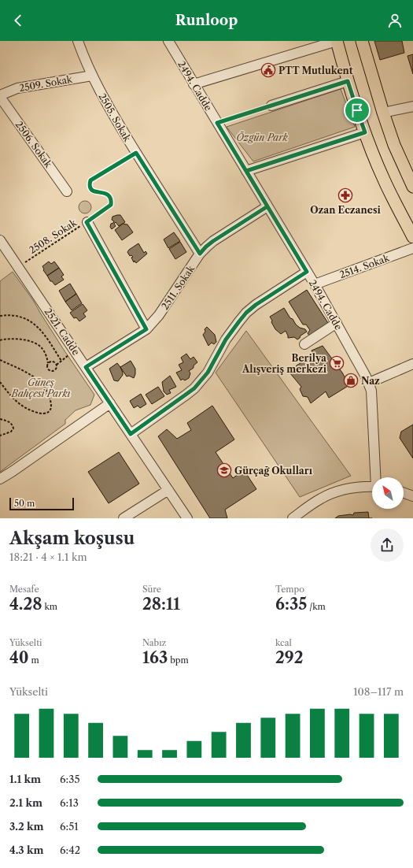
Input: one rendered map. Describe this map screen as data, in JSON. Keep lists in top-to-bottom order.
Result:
{
  "streets": {
    "street": [
      "2509. Sokak",
      "2494. Cadde",
      "2505. Sokak",
      "2506. Sokak",
      "2514. Sokak",
      "2511. Sokak",
      "2521. Cadde"
    ],
    "path": ["2508. Sokak"]
  },
  "crossings": [
    ["2509. Sokak", "2505. Sokak"],
    ["2509. Sokak", "2506. Sokak"],
    ["2494. Cadde", "2514. Sokak"],
    ["2494. Cadde", "2511. Sokak"],
    ["2505. Sokak", "2508. Sokak"],
    ["2505. Sokak", "2511. Sokak"],
    ["2508. Sokak", "2521. Cadde"],
    ["2511. Sokak", "2521. Cadde"]
  ],
  "parks": ["Özgün Park", "Güneş Bahçesi Parkı"],
  "places": {
    "public building": ["PTT Mutlukent"],
    "pharmacy": ["Ozan Eczanesi"],
    "supermarket": ["Berilya Alışveriş merkezi"],
    "shop": ["Naz"],
    "school or university": ["Gürçağ Okulları"]
  },
  "scale_bar": "50 m",
  "north": "top left",
  "page": {
    "header": "Runloop",
    "scale": "50 m",
    "heading": ["Akşam koşusu", "18:21 · 4 × 1.1 km"],
    "stats": [
      ["Mesafe", "4.28 km"],
      ["Süre", "28:11"],
      ["Tempo", "6:35 /km"],
      ["Yükselti", "40 m"],
      ["Nabız", "163 bpm"],
      ["kcal", "292"]
    ],
    "chart": ["Yükselti", "108–117 m"],
    "list": [
      {
        "name": "1.1 km",
        "note": "6:35"
      },
      {
        "name": "2.1 km",
        "note": "6:13"
      },
      {
        "name": "3.2 km",
        "note": "6:51"
      },
      {
        "name": "4.3 km",
        "note": "6:42"
      }
    ]
  }
}
